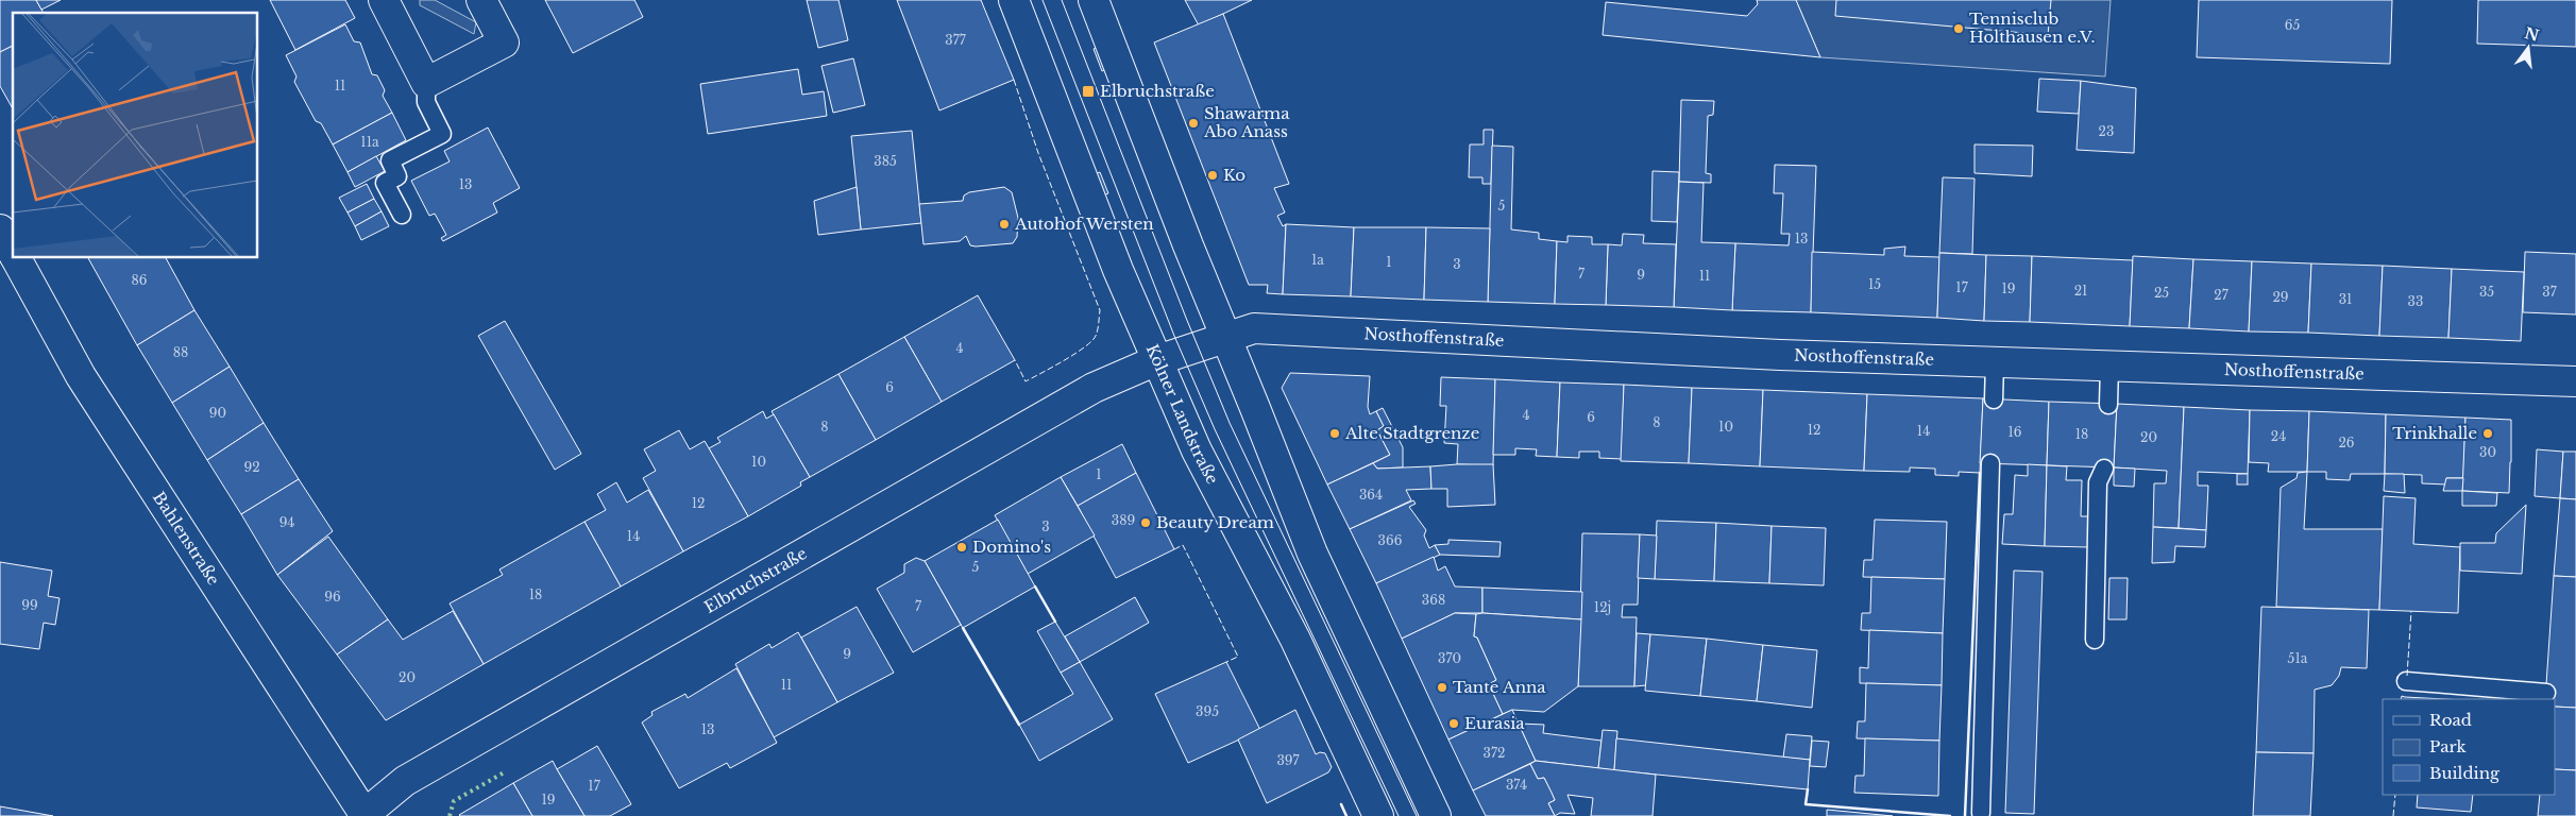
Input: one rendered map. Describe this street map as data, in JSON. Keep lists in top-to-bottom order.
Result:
{
  "streets": {
    "street": [
      "Nosthoffenstraße",
      "Kölner Landstraße",
      "Bahlenstraße",
      "Elbruchstraße"
    ]
  },
  "crossings": [
    ["Nosthoffenstraße", "Kölner Landstraße"],
    ["Nosthoffenstraße", "Elbruchstraße"],
    ["Kölner Landstraße", "Elbruchstraße"],
    ["Bahlenstraße", "Elbruchstraße"]
  ],
  "places": {
    "other": [
      "Tennisclub Holthausen e.V.",
      "Shawarma Abo Anass",
      "Ko",
      "Autohof Wersten",
      "Alte Stadtgrenze",
      "Trinkhalle",
      "Beauty Dream",
      "Domino's",
      "Tante Anna",
      "Eurasia"
    ],
    "transit": ["Elbruchstraße"]
  },
  "house_numbers": [
    "65",
    "377",
    "11",
    "23",
    "11a",
    "385",
    "13",
    "5",
    "13",
    "1a",
    "1",
    "3",
    "7",
    "9",
    "11",
    "86",
    "15",
    "17",
    "19",
    "21",
    "35",
    "37",
    "25",
    "27",
    "29",
    "31",
    "33",
    "4",
    "88",
    "6",
    "90",
    "4",
    "6",
    "8",
    "8",
    "10",
    "12",
    "14",
    "16",
    "18",
    "24",
    "20",
    "26",
    "30",
    "10",
    "92",
    "1",
    "364",
    "12",
    "389",
    "94",
    "3",
    "14",
    "366",
    "5",
    "18",
    "96",
    "368",
    "99",
    "7",
    "12j",
    "9",
    "370",
    "51a",
    "20",
    "11",
    "395",
    "13",
    "372",
    "397",
    "374",
    "17",
    "19"
  ],
  "legend": ["Road", "Park", "Building"],
  "north": "top"
}
